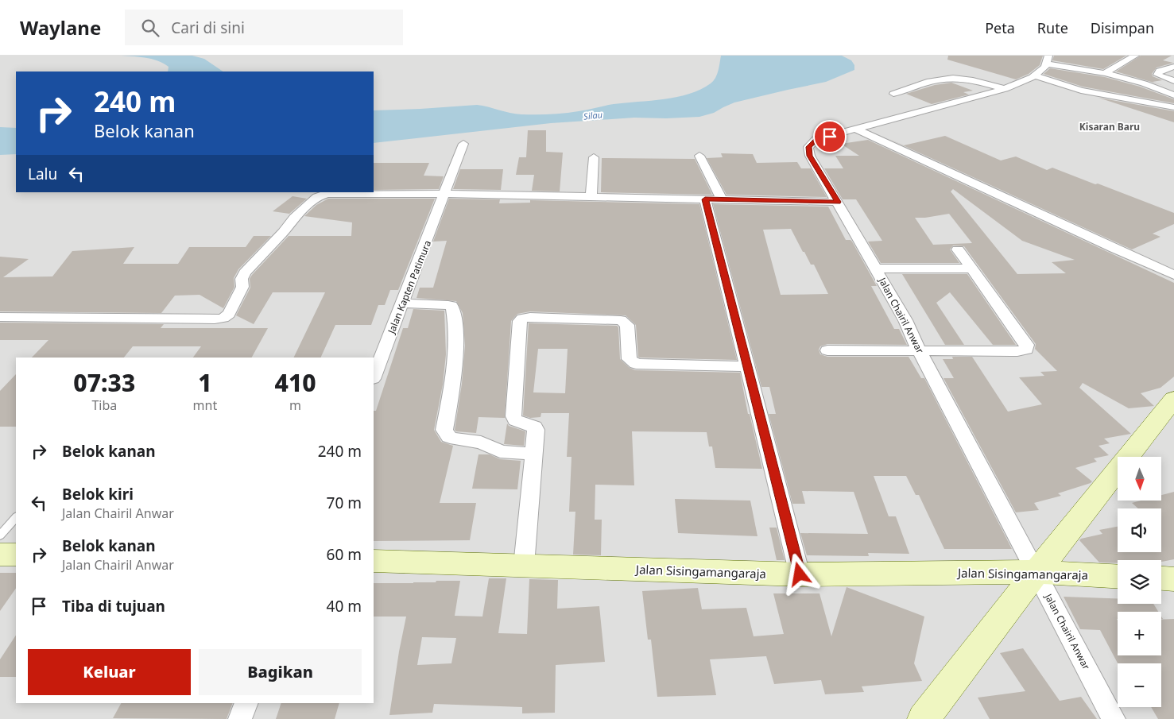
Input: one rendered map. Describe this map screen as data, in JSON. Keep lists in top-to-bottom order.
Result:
{
  "streets": {
    "street": ["Jalan Kapten Patimura", "Jalan Chairil Anwar", "Jalan Sisingamangaraja"]
  },
  "crossings": [
    ["Jalan Chairil Anwar", "Jalan Sisingamangaraja"]
  ],
  "districts": ["Kisaran Baru"],
  "water": ["Silau"],
  "north": "bottom",
  "page": {
    "header": "Waylane",
    "search": "Cari di sini",
    "nav": ["Peta", "Rute", "Disimpan"],
    "turn": ["240 m", "Belok kanan"],
    "then": "Lalu",
    "eta": [
      "07:33",
      "Tiba",
      "1",
      "mnt",
      "410",
      "m"
    ],
    "list": [
      {
        "name": "Belok kanan",
        "value": "240 m"
      },
      {
        "name": "Belok kiri",
        "note": "Jalan Chairil Anwar",
        "value": "70 m"
      },
      {
        "name": "Belok kanan",
        "note": "Jalan Chairil Anwar",
        "value": "60 m"
      },
      {
        "name": "Tiba di tujuan",
        "value": "40 m"
      }
    ],
    "map_buttons": ["+", "−"],
    "buttons": ["Keluar", "Bagikan"]
  }
}
